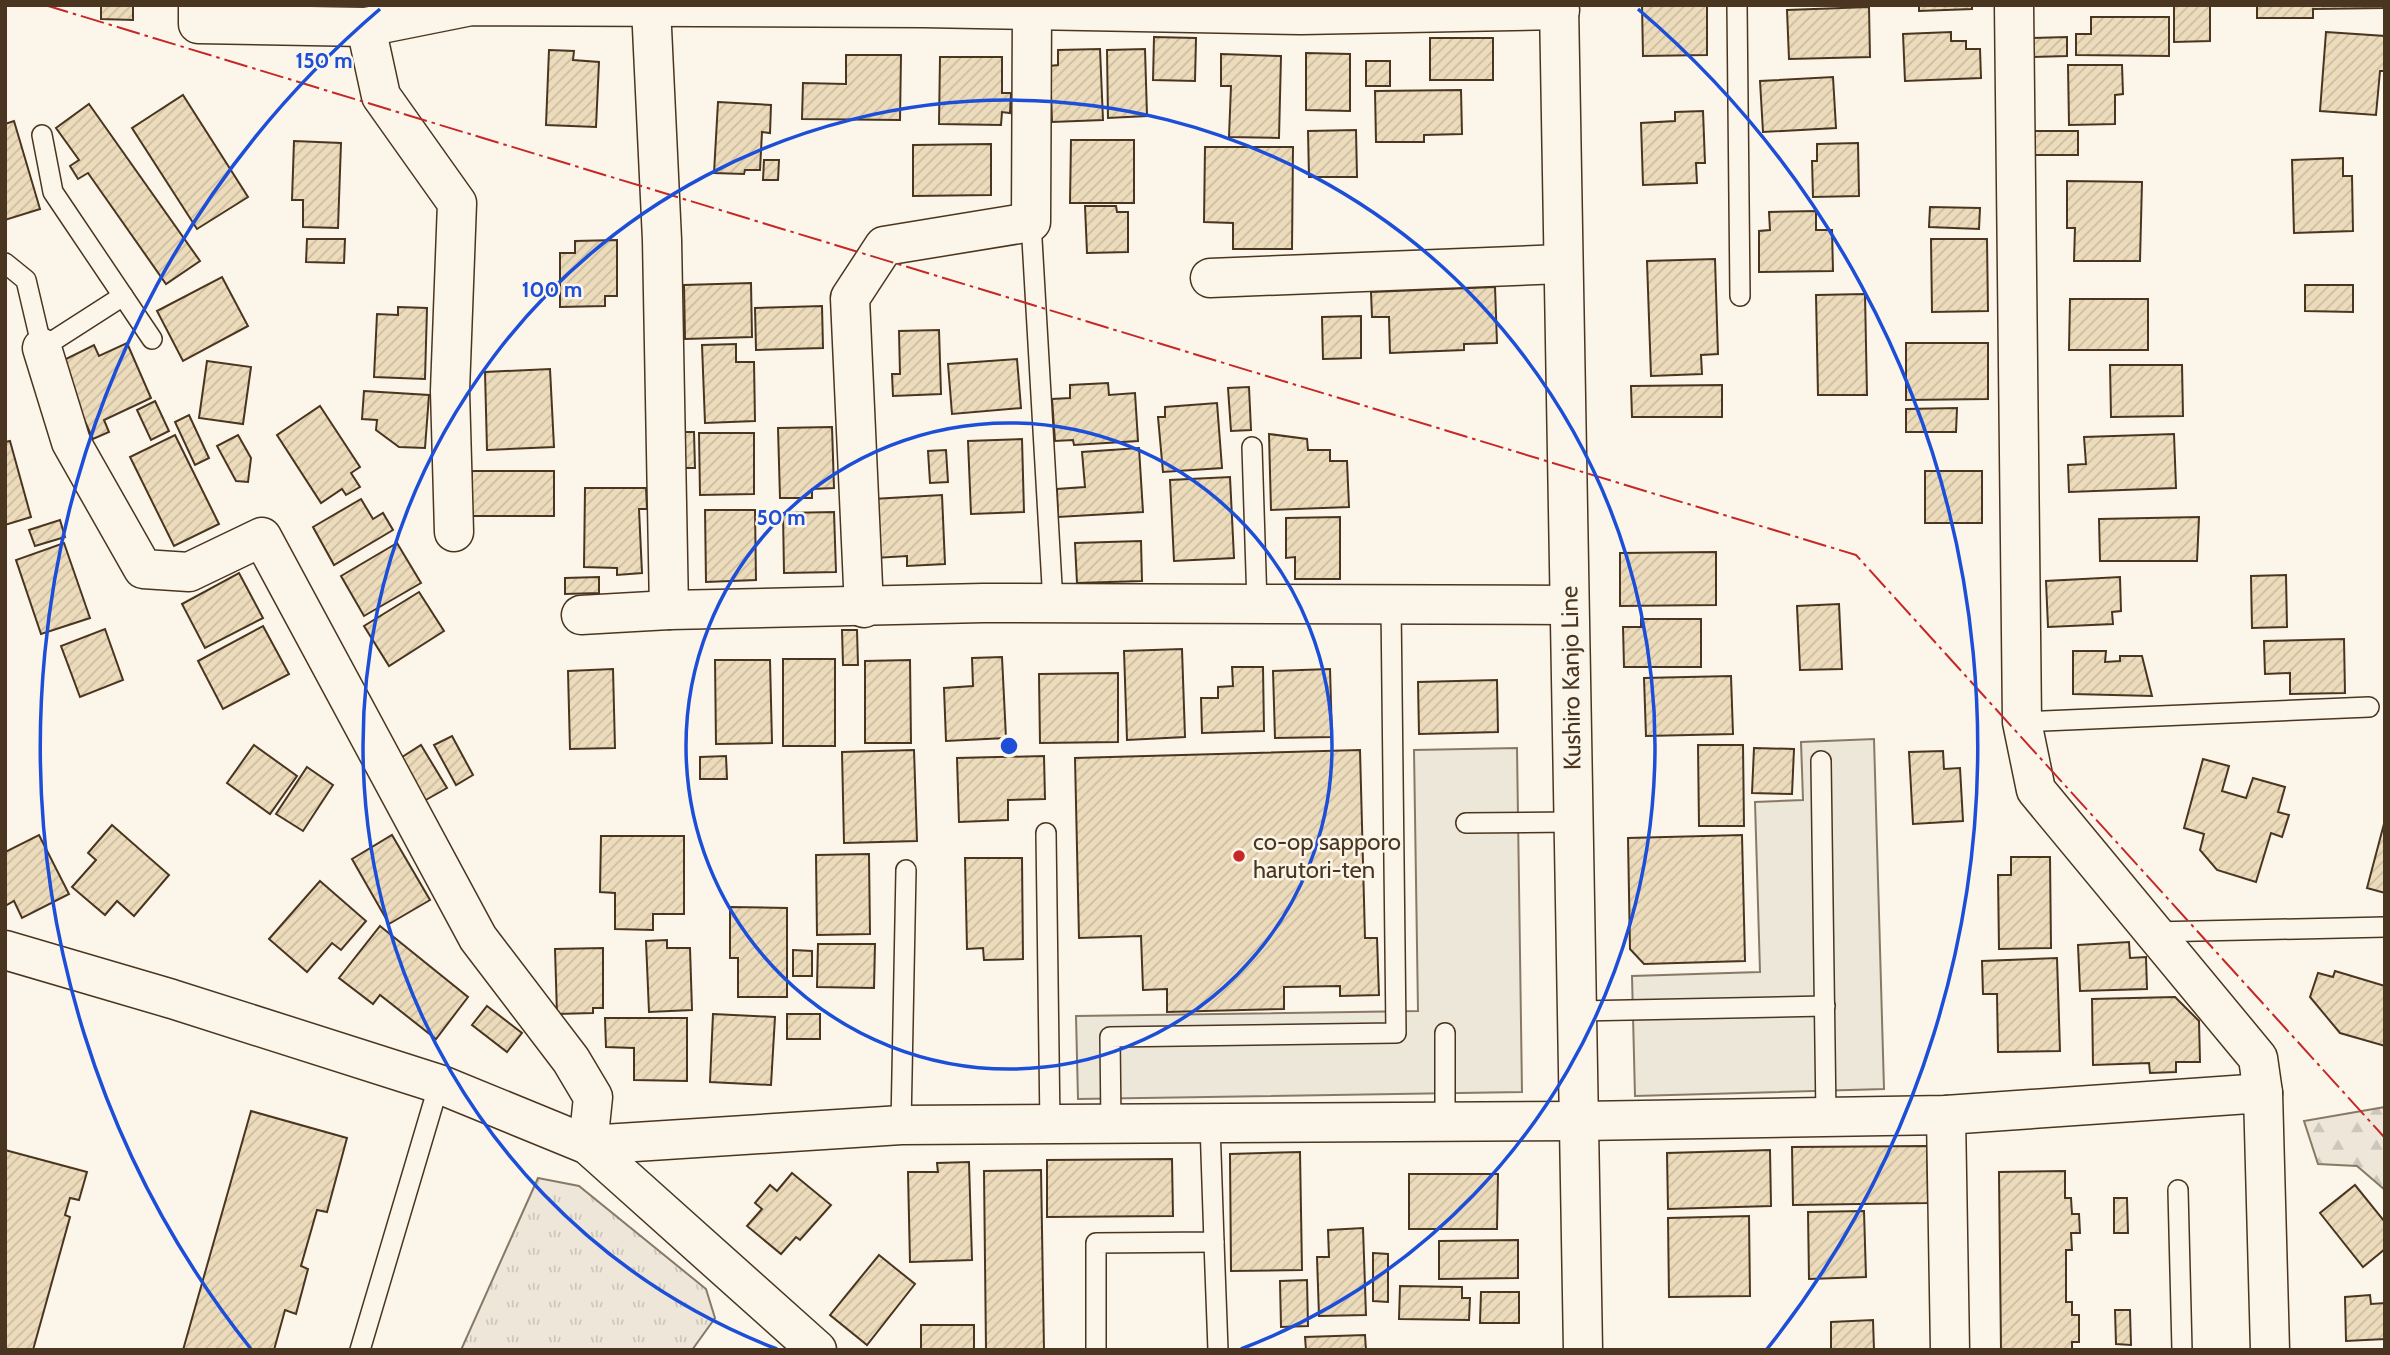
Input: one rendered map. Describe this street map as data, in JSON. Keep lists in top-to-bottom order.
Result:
{
  "streets": {
    "street": ["Kushiro Kanjo Line"]
  },
  "places": ["co-op sapporo harutori-ten"],
  "rings": ["150 m", "100 m", "50 m"]
}
